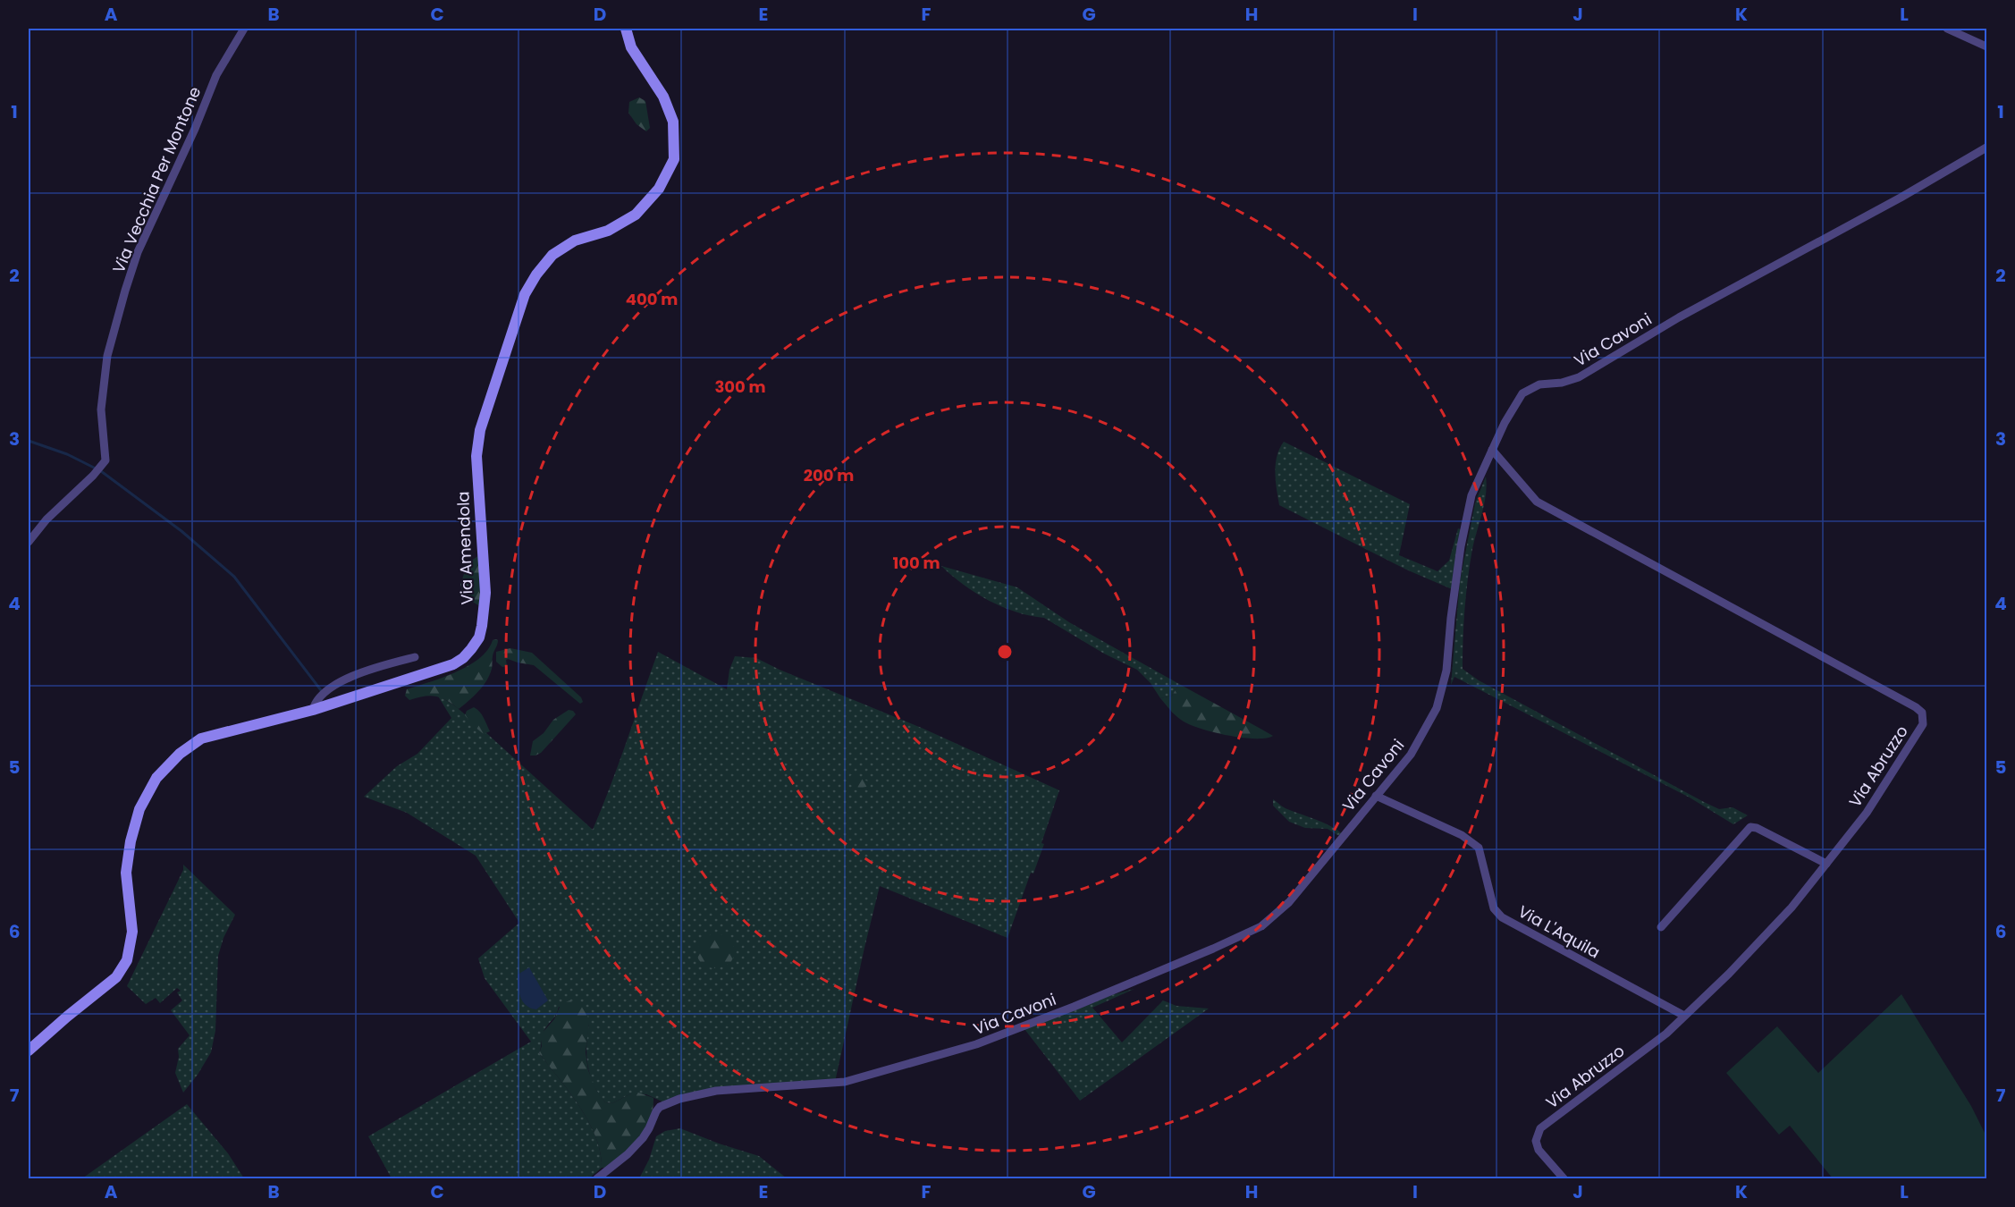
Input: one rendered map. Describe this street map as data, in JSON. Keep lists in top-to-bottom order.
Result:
{
  "streets": {
    "main road": ["Via Amendola"],
    "street": [
      "Via Vecchia Per Montone",
      "Via Cavoni",
      "Via Abruzzo",
      "Via L'Aquila"
    ]
  },
  "crossings": [
    ["Via Cavoni", "Via Abruzzo"],
    ["Via Cavoni", "Via L'Aquila"],
    ["Via Abruzzo", "Via L'Aquila"]
  ],
  "grid": {
    "columns": [
      "A",
      "B",
      "C",
      "D",
      "E",
      "F",
      "G",
      "H",
      "I",
      "J",
      "K",
      "L"
    ],
    "rows": [
      "1",
      "2",
      "3",
      "4",
      "5",
      "6",
      "7"
    ]
  },
  "rings": [
    "400 m",
    "300 m",
    "200 m",
    "100 m"
  ]
}
